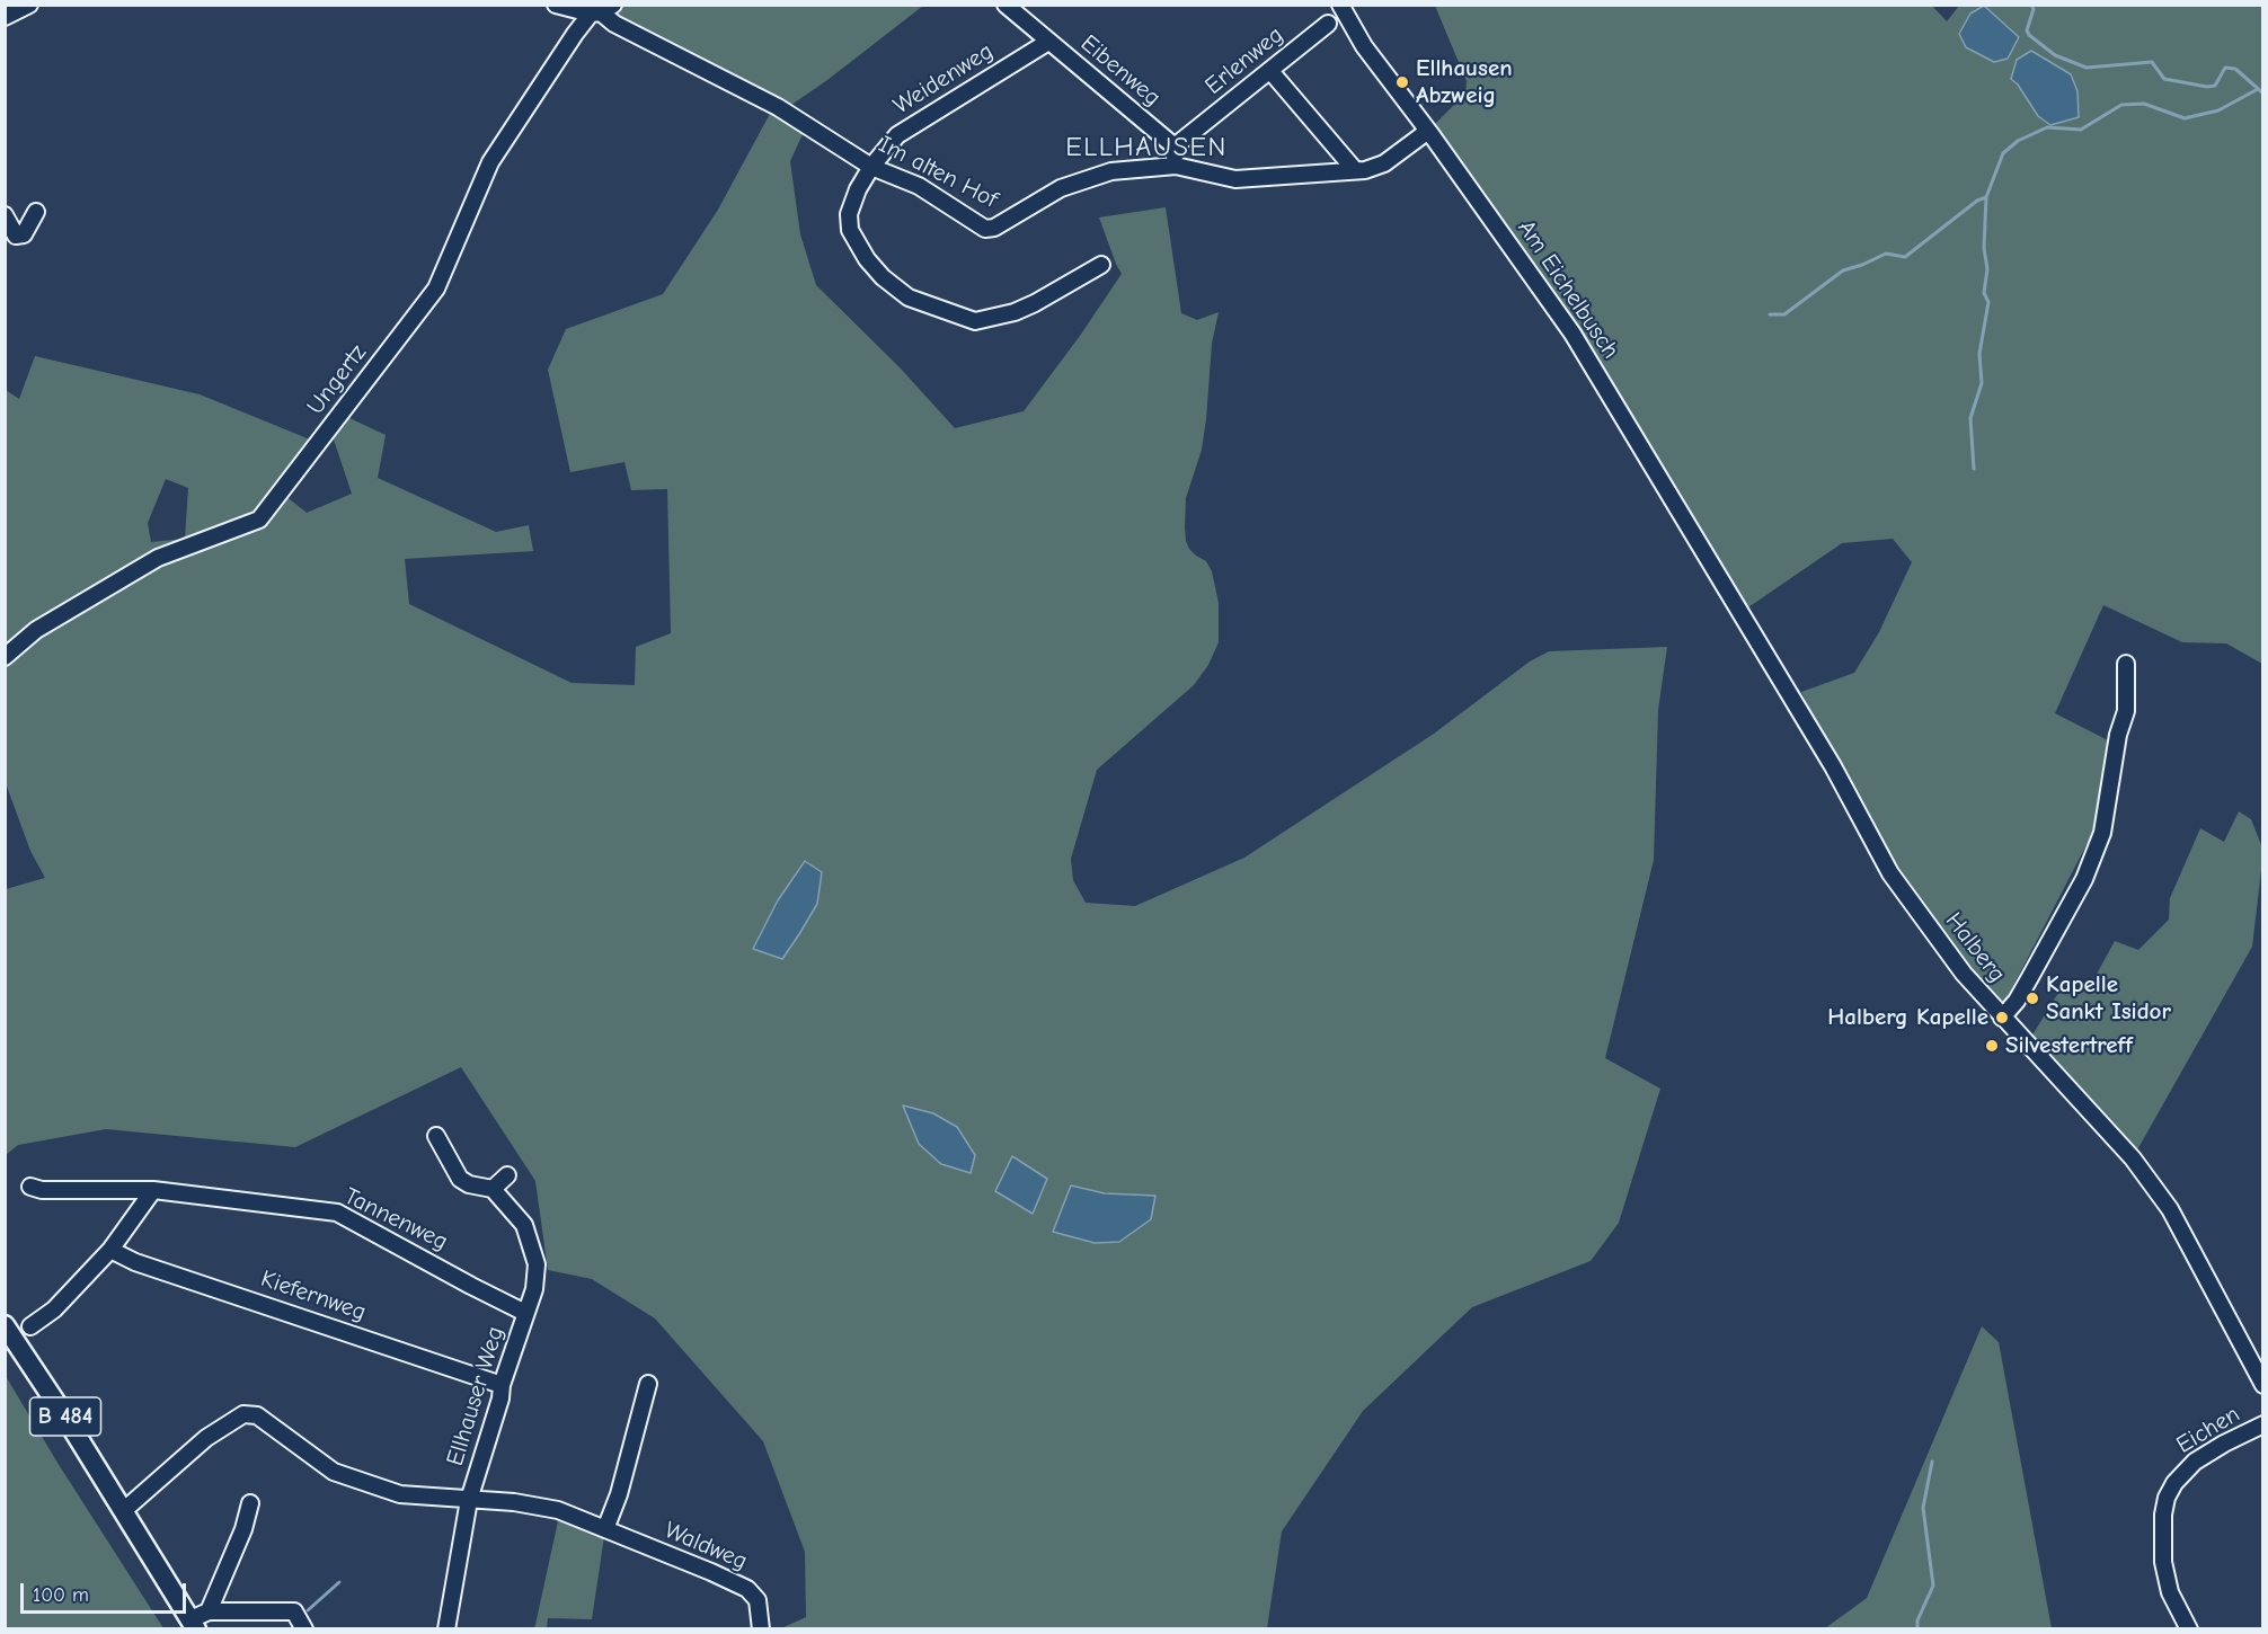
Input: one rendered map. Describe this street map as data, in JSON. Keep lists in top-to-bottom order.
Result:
{
  "streets": {
    "main road": ["B 484"],
    "street": [
      "Erlenweg",
      "Eibenweg",
      "Weidenweg",
      "Im alten Hof",
      "Am Eichelbusch",
      "Ungertz",
      "Halberg",
      "Tannenweg",
      "Kiefernweg",
      "Ellhauser Weg",
      "Eichen",
      "Waldweg"
    ]
  },
  "crossings": [
    ["Erlenweg", "Eibenweg"],
    ["Eibenweg", "Weidenweg"],
    ["Weidenweg", "Im alten Hof"],
    ["Im alten Hof", "Am Eichelbusch"],
    ["Im alten Hof", "Ungertz"],
    ["Am Eichelbusch", "Halberg"],
    ["Tannenweg", "Ellhauser Weg"],
    ["Kiefernweg", "Ellhauser Weg"],
    ["Ellhauser Weg", "Waldweg"],
    ["B 484", "Waldweg"]
  ],
  "districts": ["ELLHAUSEN"],
  "places": [
    "Ellhausen Abzweig",
    "Kapelle Sankt Isidor",
    "Halberg Kapelle",
    "Silvestertreff"
  ],
  "scale_bar": "100 m"
}
